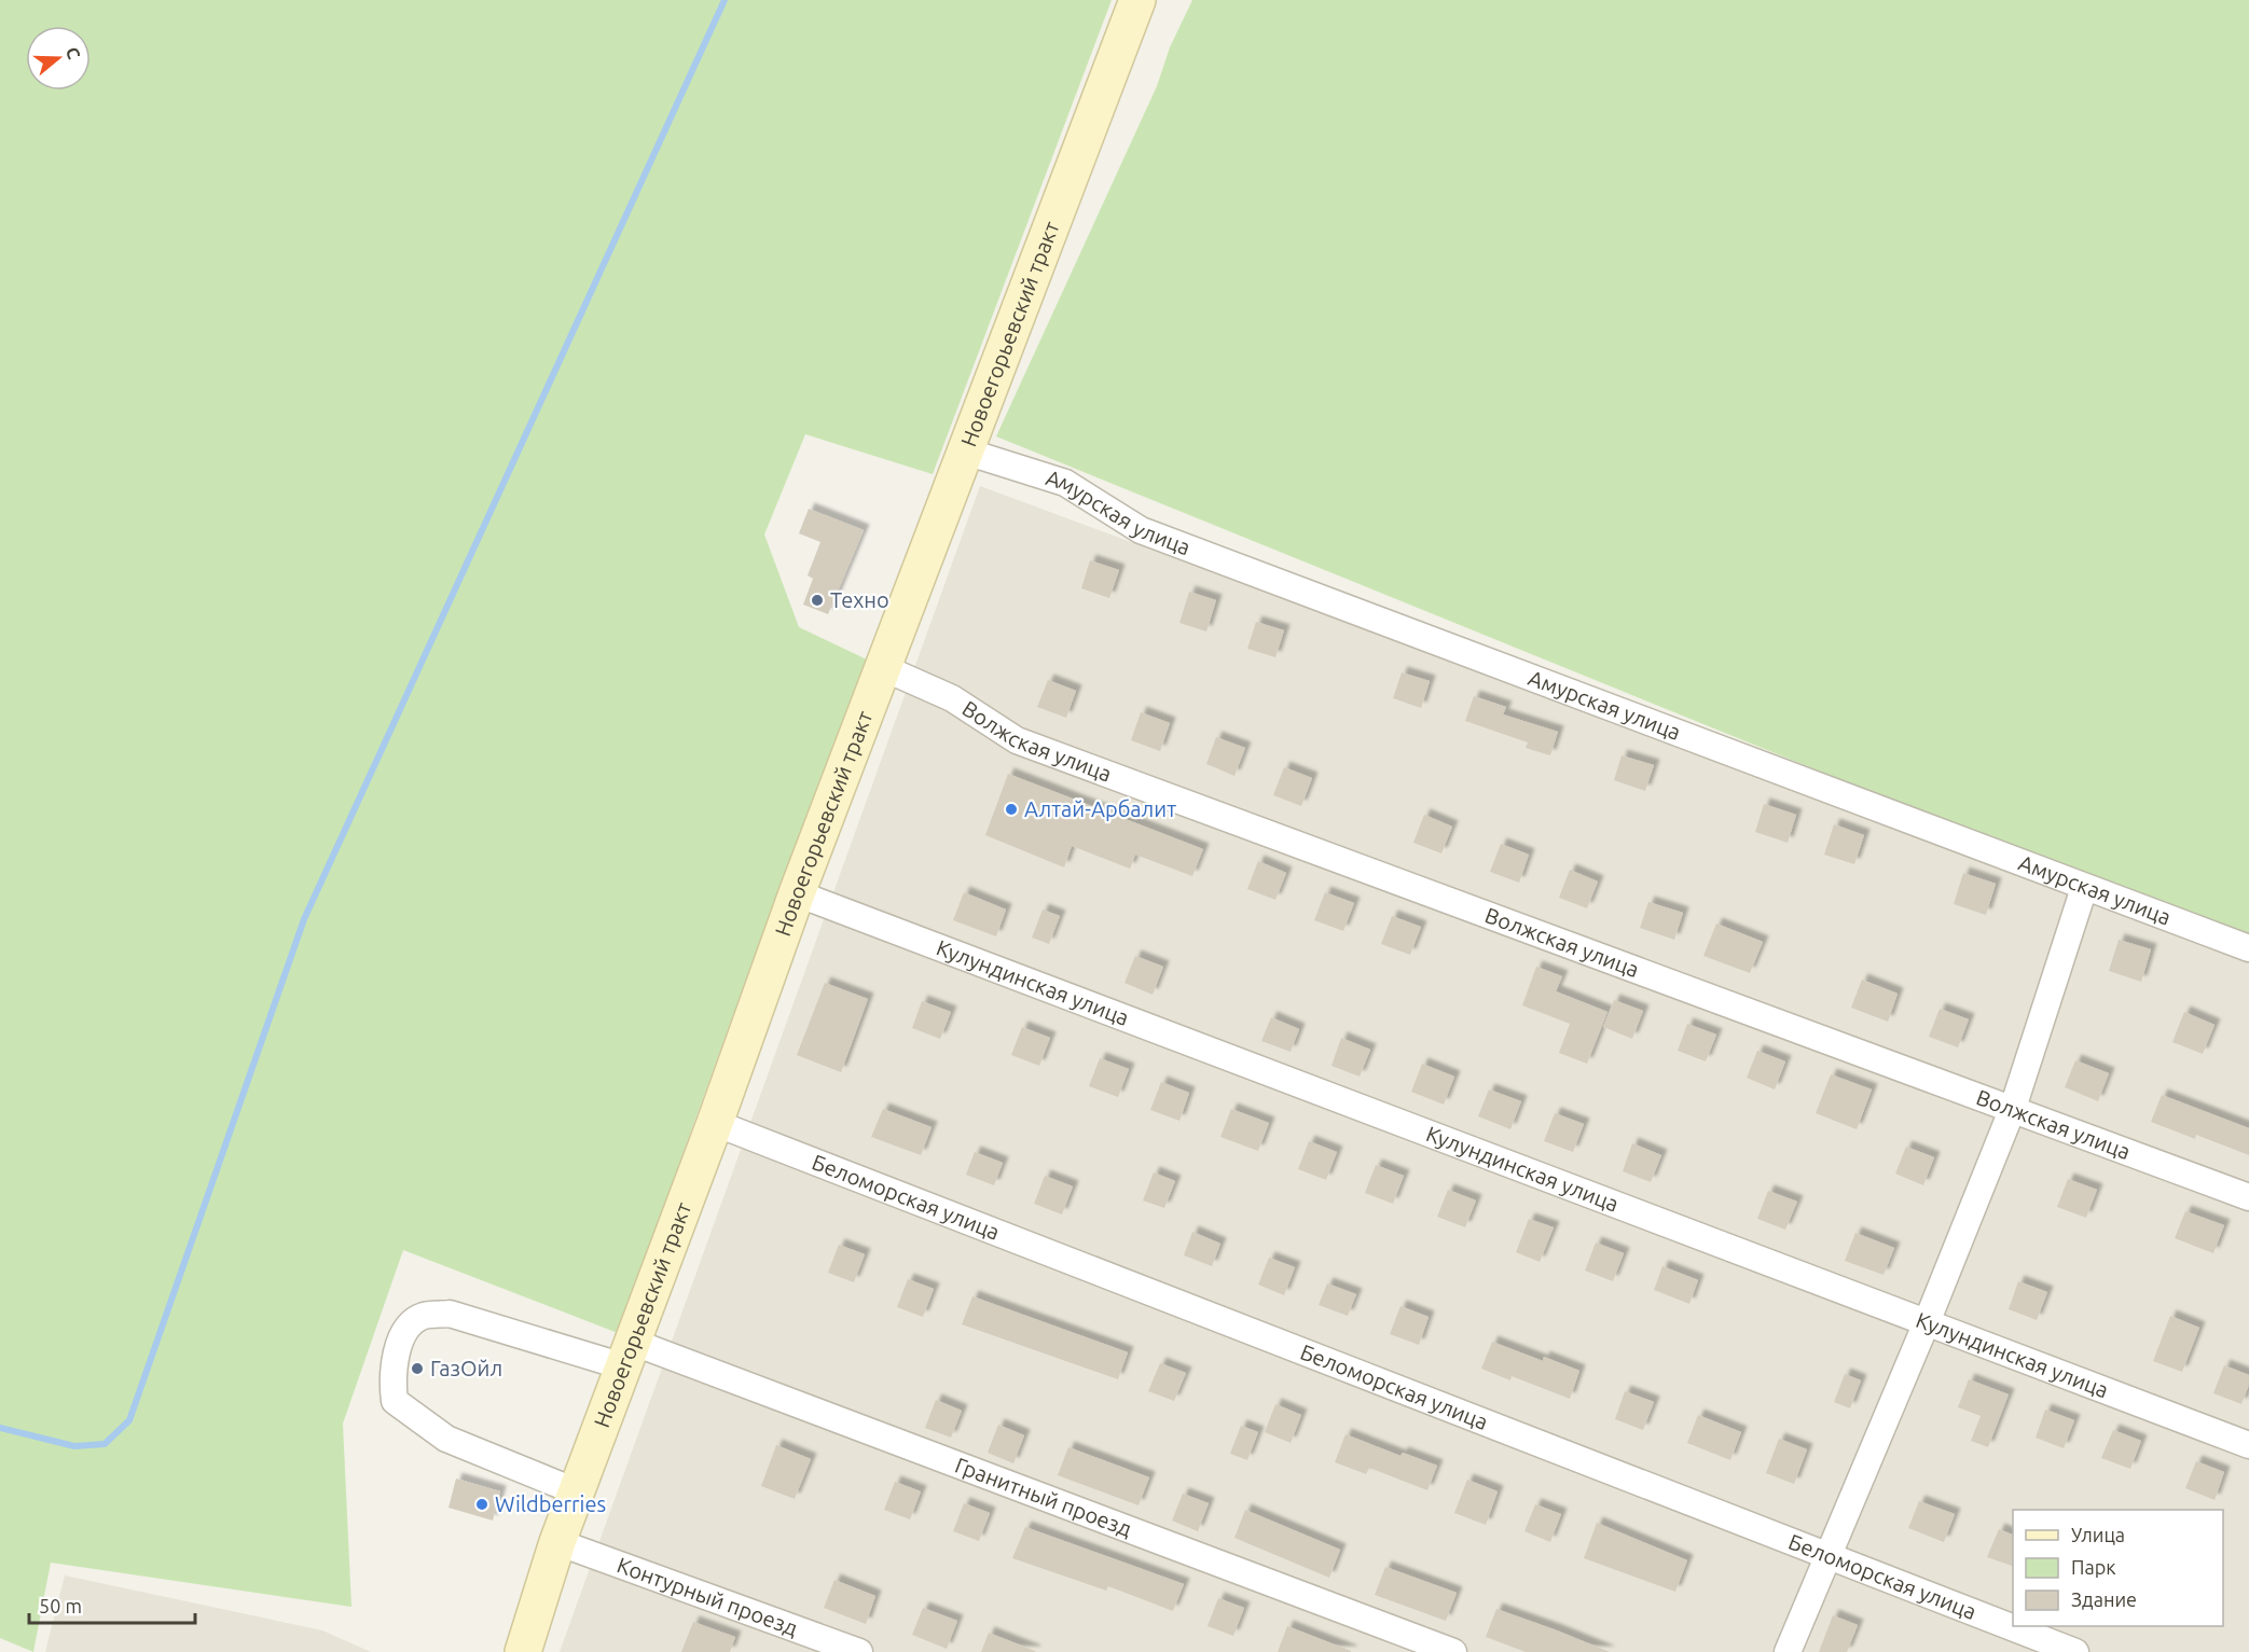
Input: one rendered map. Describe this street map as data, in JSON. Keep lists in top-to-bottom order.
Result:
{
  "streets": {
    "main road": ["Новоегорьевский тракт"],
    "street": [
      "Амурская улица",
      "Волжская улица",
      "Кулундинская улица",
      "Беломорская улица",
      "Гранитный проезд",
      "Контурный проезд"
    ]
  },
  "crossings": [
    ["Новоегорьевский тракт", "Амурская улица"],
    ["Новоегорьевский тракт", "Волжская улица"],
    ["Новоегорьевский тракт", "Кулундинская улица"],
    ["Новоегорьевский тракт", "Беломорская улица"],
    ["Новоегорьевский тракт", "Гранитный проезд"],
    ["Новоегорьевский тракт", "Контурный проезд"]
  ],
  "places": [
    "Техно",
    "Алтай-Арбалит",
    "ГазОйл",
    "Wildberries"
  ],
  "legend": ["Улица", "Парк", "Здание"],
  "scale_bar": "50 m",
  "north": "right"
}
